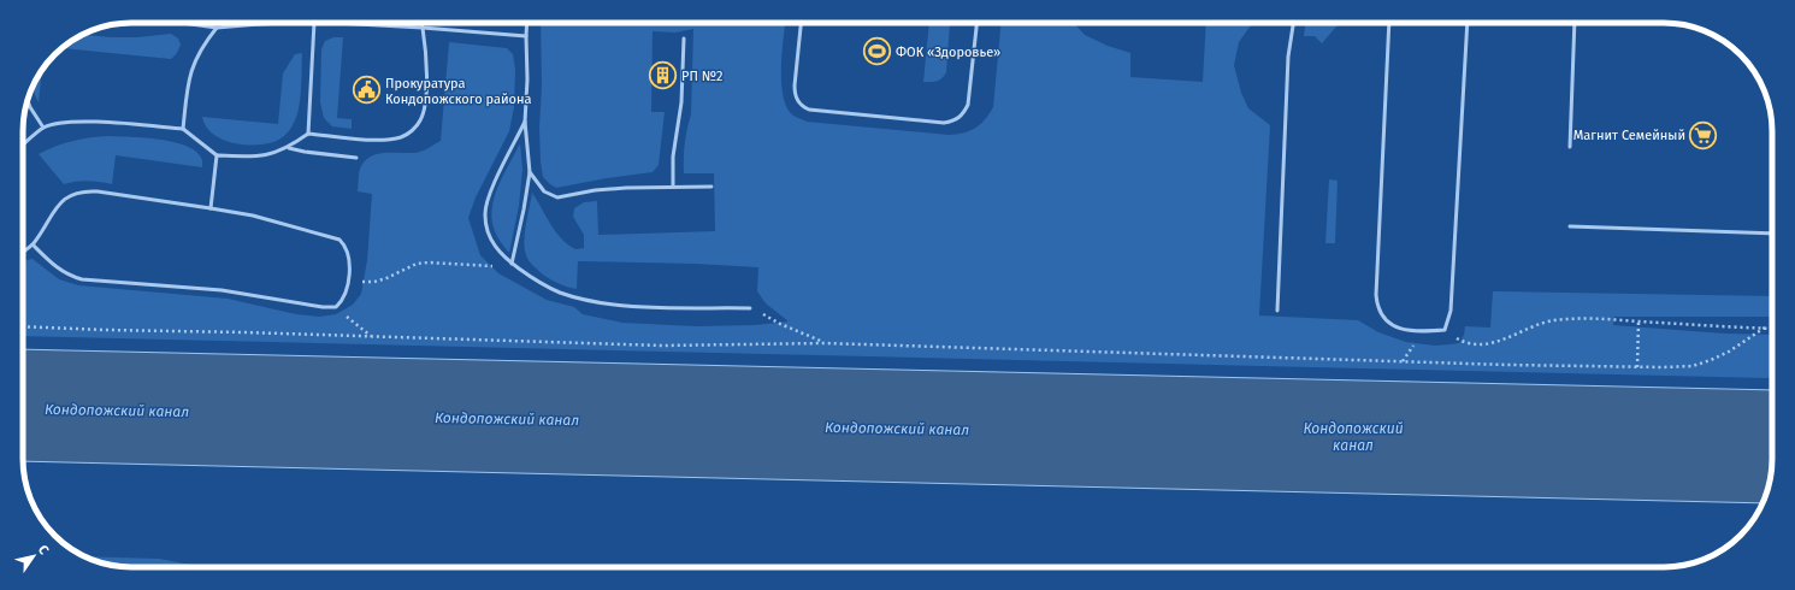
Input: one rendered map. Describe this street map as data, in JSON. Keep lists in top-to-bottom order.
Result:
{
  "water": ["Кондопожский канал"],
  "places": {
    "sports": ["ФОК «Здоровье»"],
    "building": ["РП №2"],
    "public building": ["Прокуратура Кондопожского района"],
    "supermarket": ["Магнит Семейный"]
  },
  "north": "top right"
}
